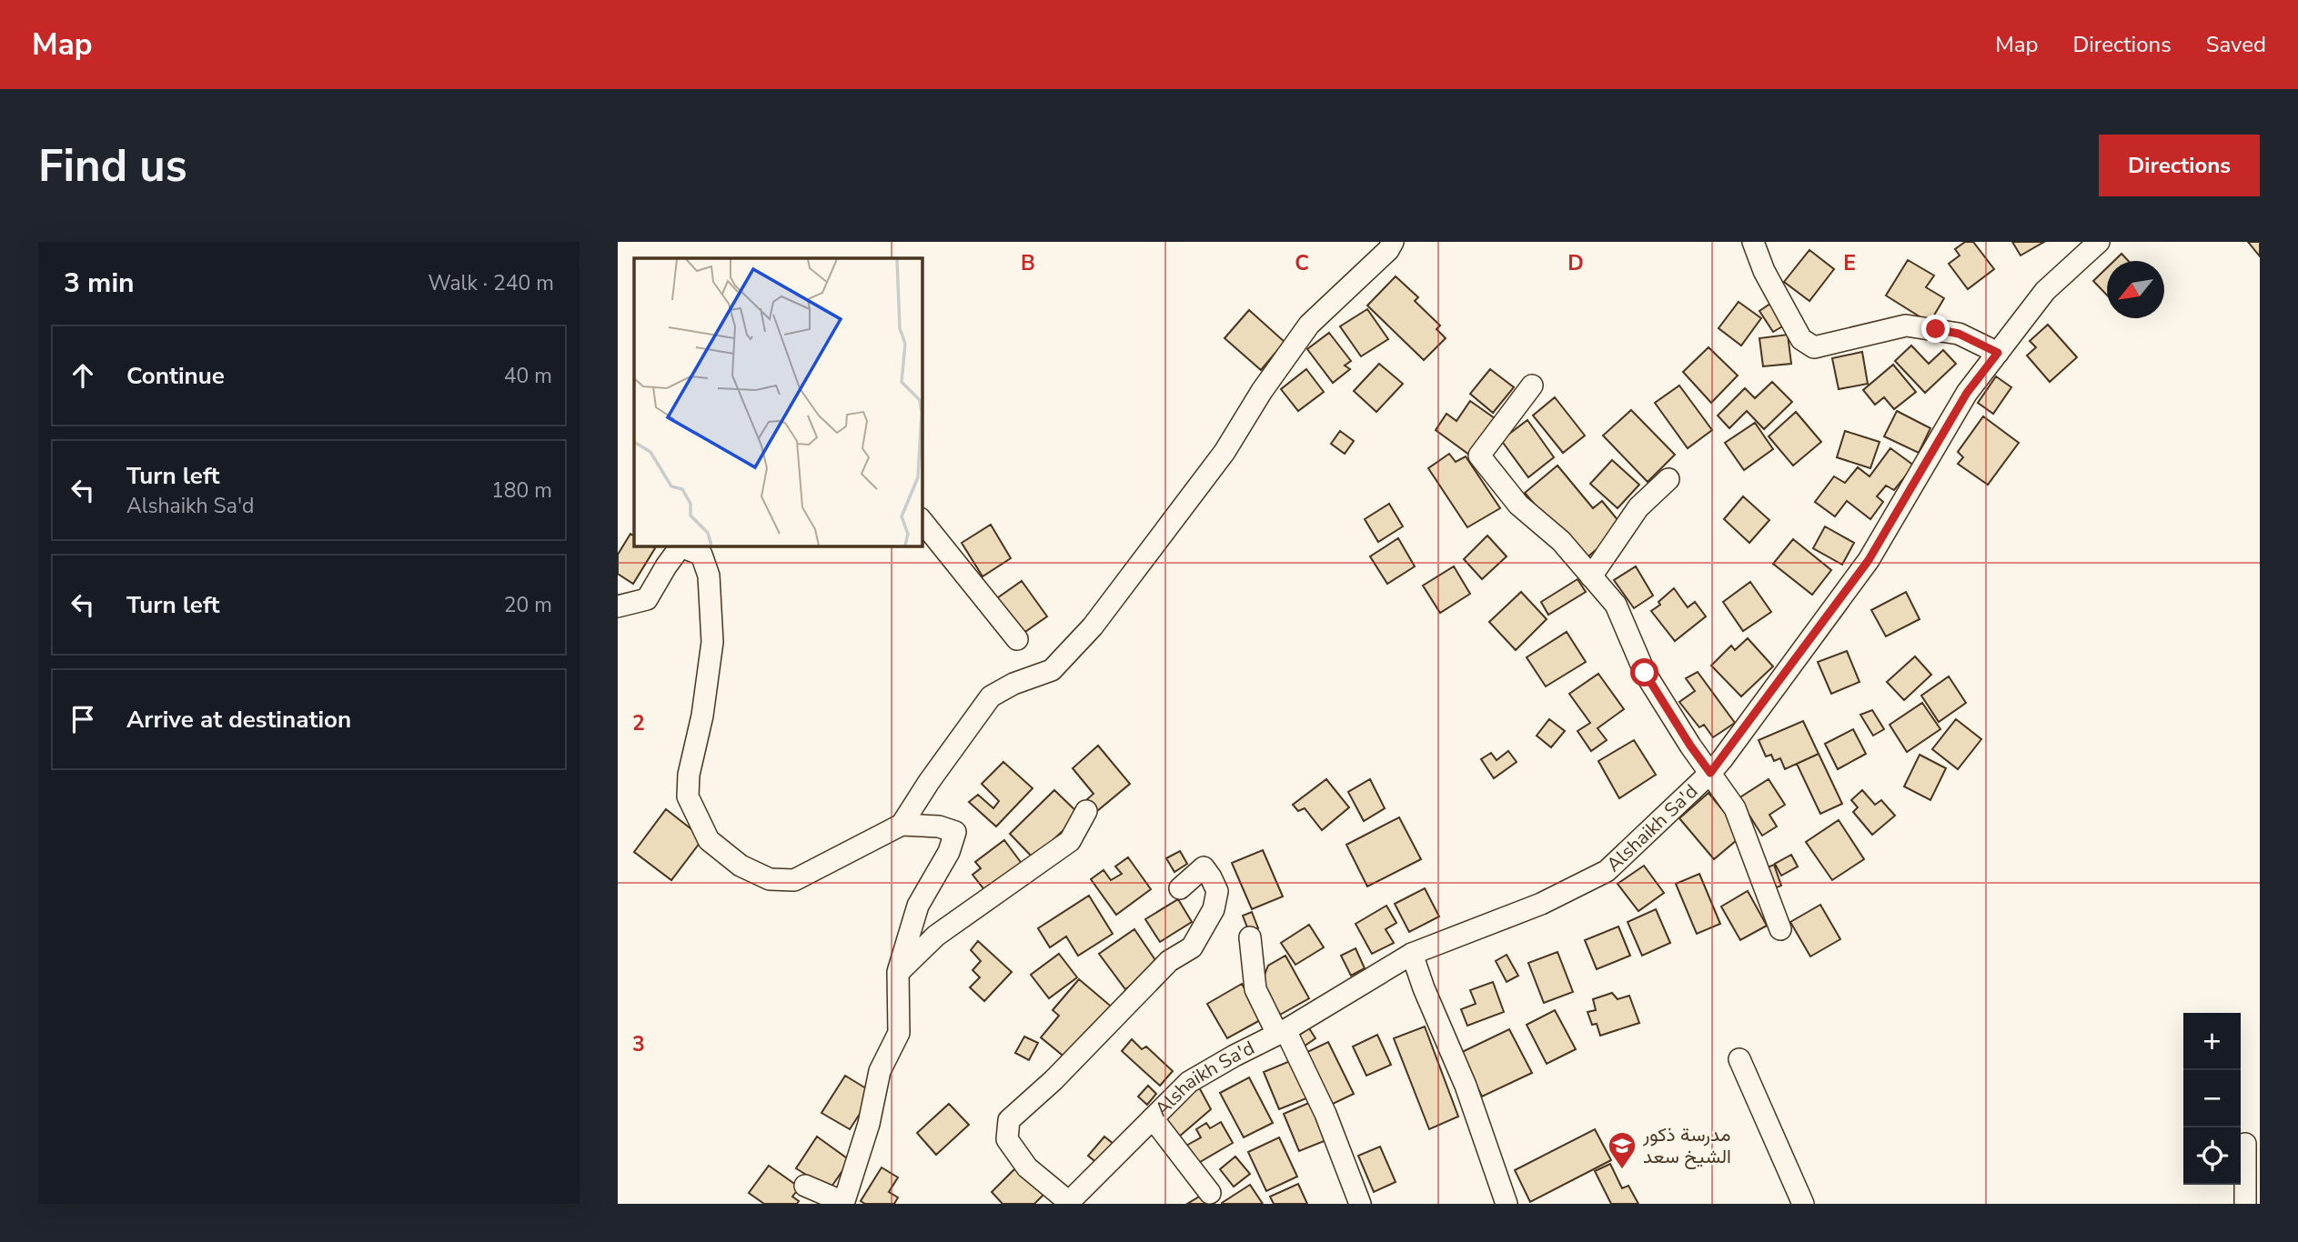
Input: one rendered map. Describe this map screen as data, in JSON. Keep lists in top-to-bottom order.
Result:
{
  "streets": {
    "street": ["Alshaikh Sa'd"]
  },
  "places": {
    "school or university": ["مدرسة ذكور الشيخ سعد"]
  },
  "north": "bottom left",
  "page": {
    "header": "Map",
    "nav": ["Map", "Directions", "Saved"],
    "buttons": "Directions",
    "title": "Find us",
    "heading": ["3 min", "Walk · 240 m"],
    "list": [
      ["Continue", "40 m"],
      ["Turn left", "Alshaikh Sa'd", "180 m"],
      ["Turn left", "20 m"],
      "Arrive at destination"
    ],
    "map_buttons": ["+", "−"]
  },
  "grid": {
    "columns": [
      "B",
      "C",
      "D",
      "E"
    ],
    "rows": ["2", "3"]
  }
}
